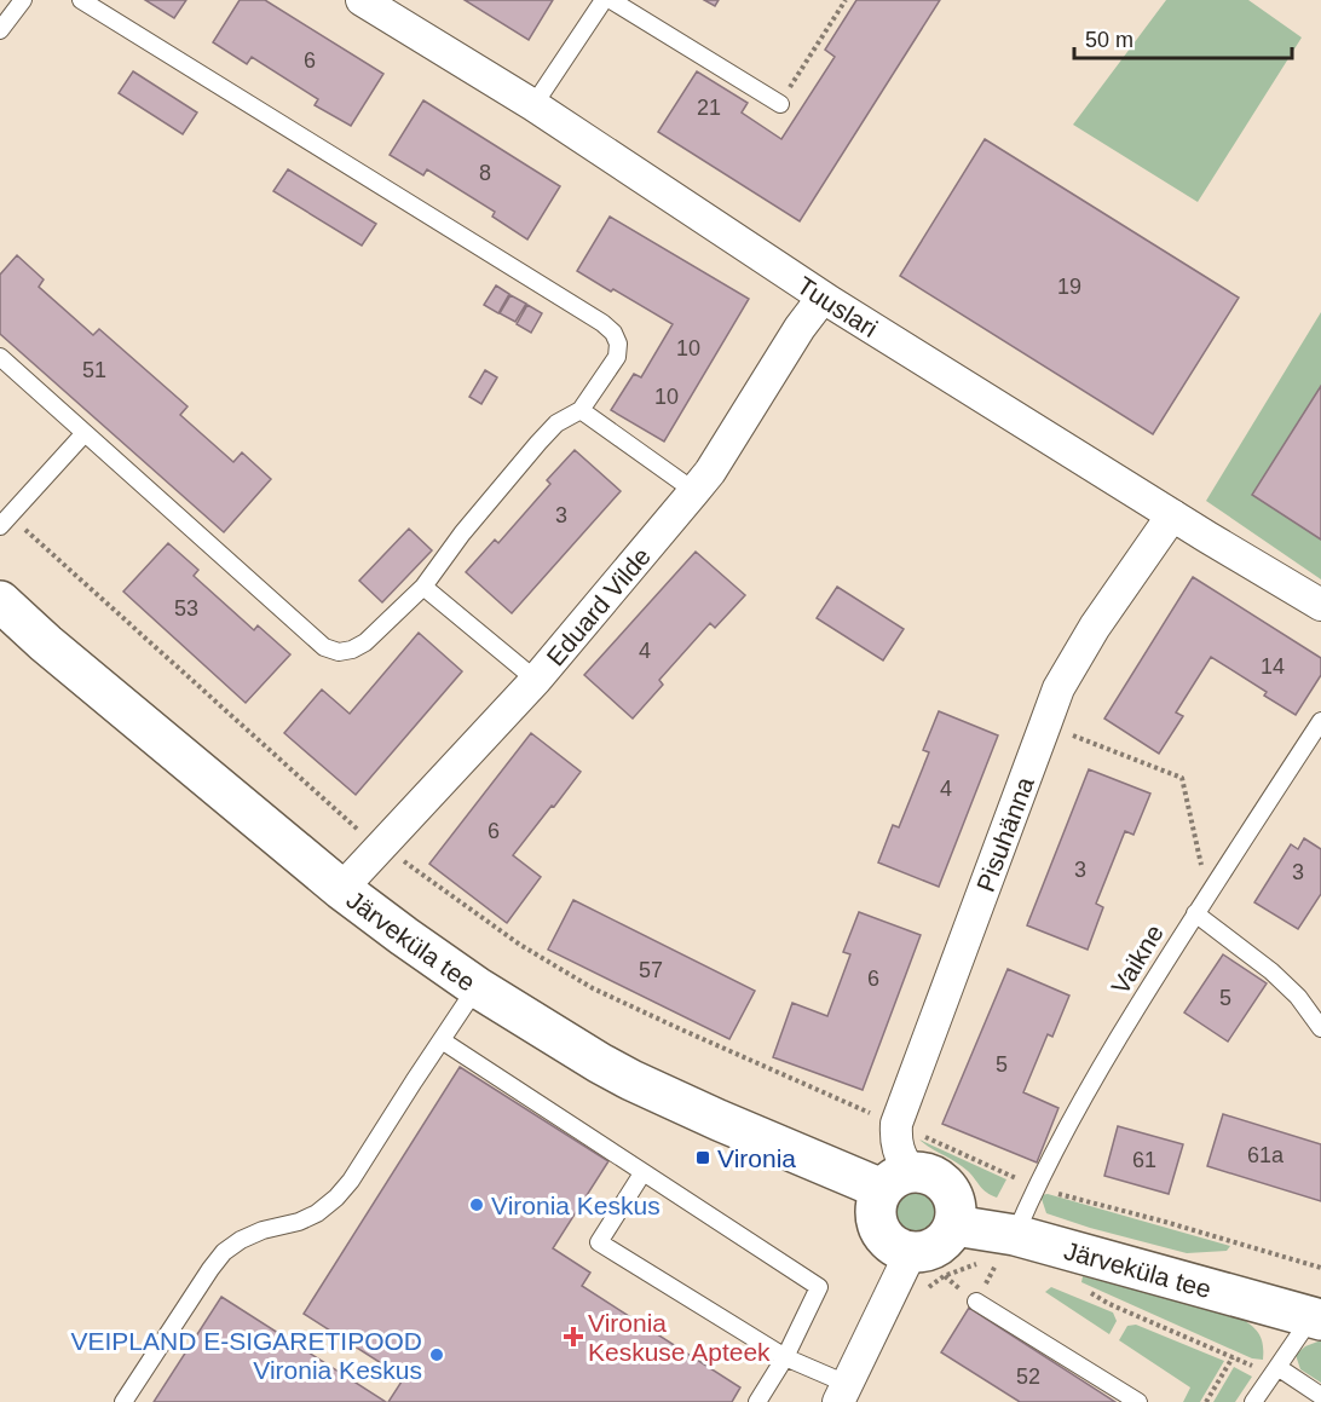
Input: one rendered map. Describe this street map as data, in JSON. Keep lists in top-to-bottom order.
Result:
{
  "streets": {
    "main road": ["Järveküla tee"],
    "street": ["Tuuslari", "Eduard Vilde", "Pisuhänna"],
    "lane": ["Vaikne"]
  },
  "crossings": [
    ["Tuuslari", "Eduard Vilde"],
    ["Tuuslari", "Pisuhänna"],
    ["Eduard Vilde", "Järveküla tee"],
    ["Pisuhänna", "Järveküla tee"],
    ["Järveküla tee", "Vaikne"]
  ],
  "places": {
    "transit": ["Vironia"],
    "other": ["Vironia Keskus", "VEIPLAND E-SIGARETIPOOD Vironia Keskus"],
    "health": ["Vironia Keskuse Apteek"]
  },
  "house_numbers": [
    "6",
    "21",
    "8",
    "19",
    "10",
    "51",
    "10",
    "3",
    "53",
    "4",
    "14",
    "4",
    "6",
    "3",
    "3",
    "57",
    "6",
    "5",
    "5",
    "61a",
    "61",
    "52"
  ],
  "scale_bar": "50 m"
}
